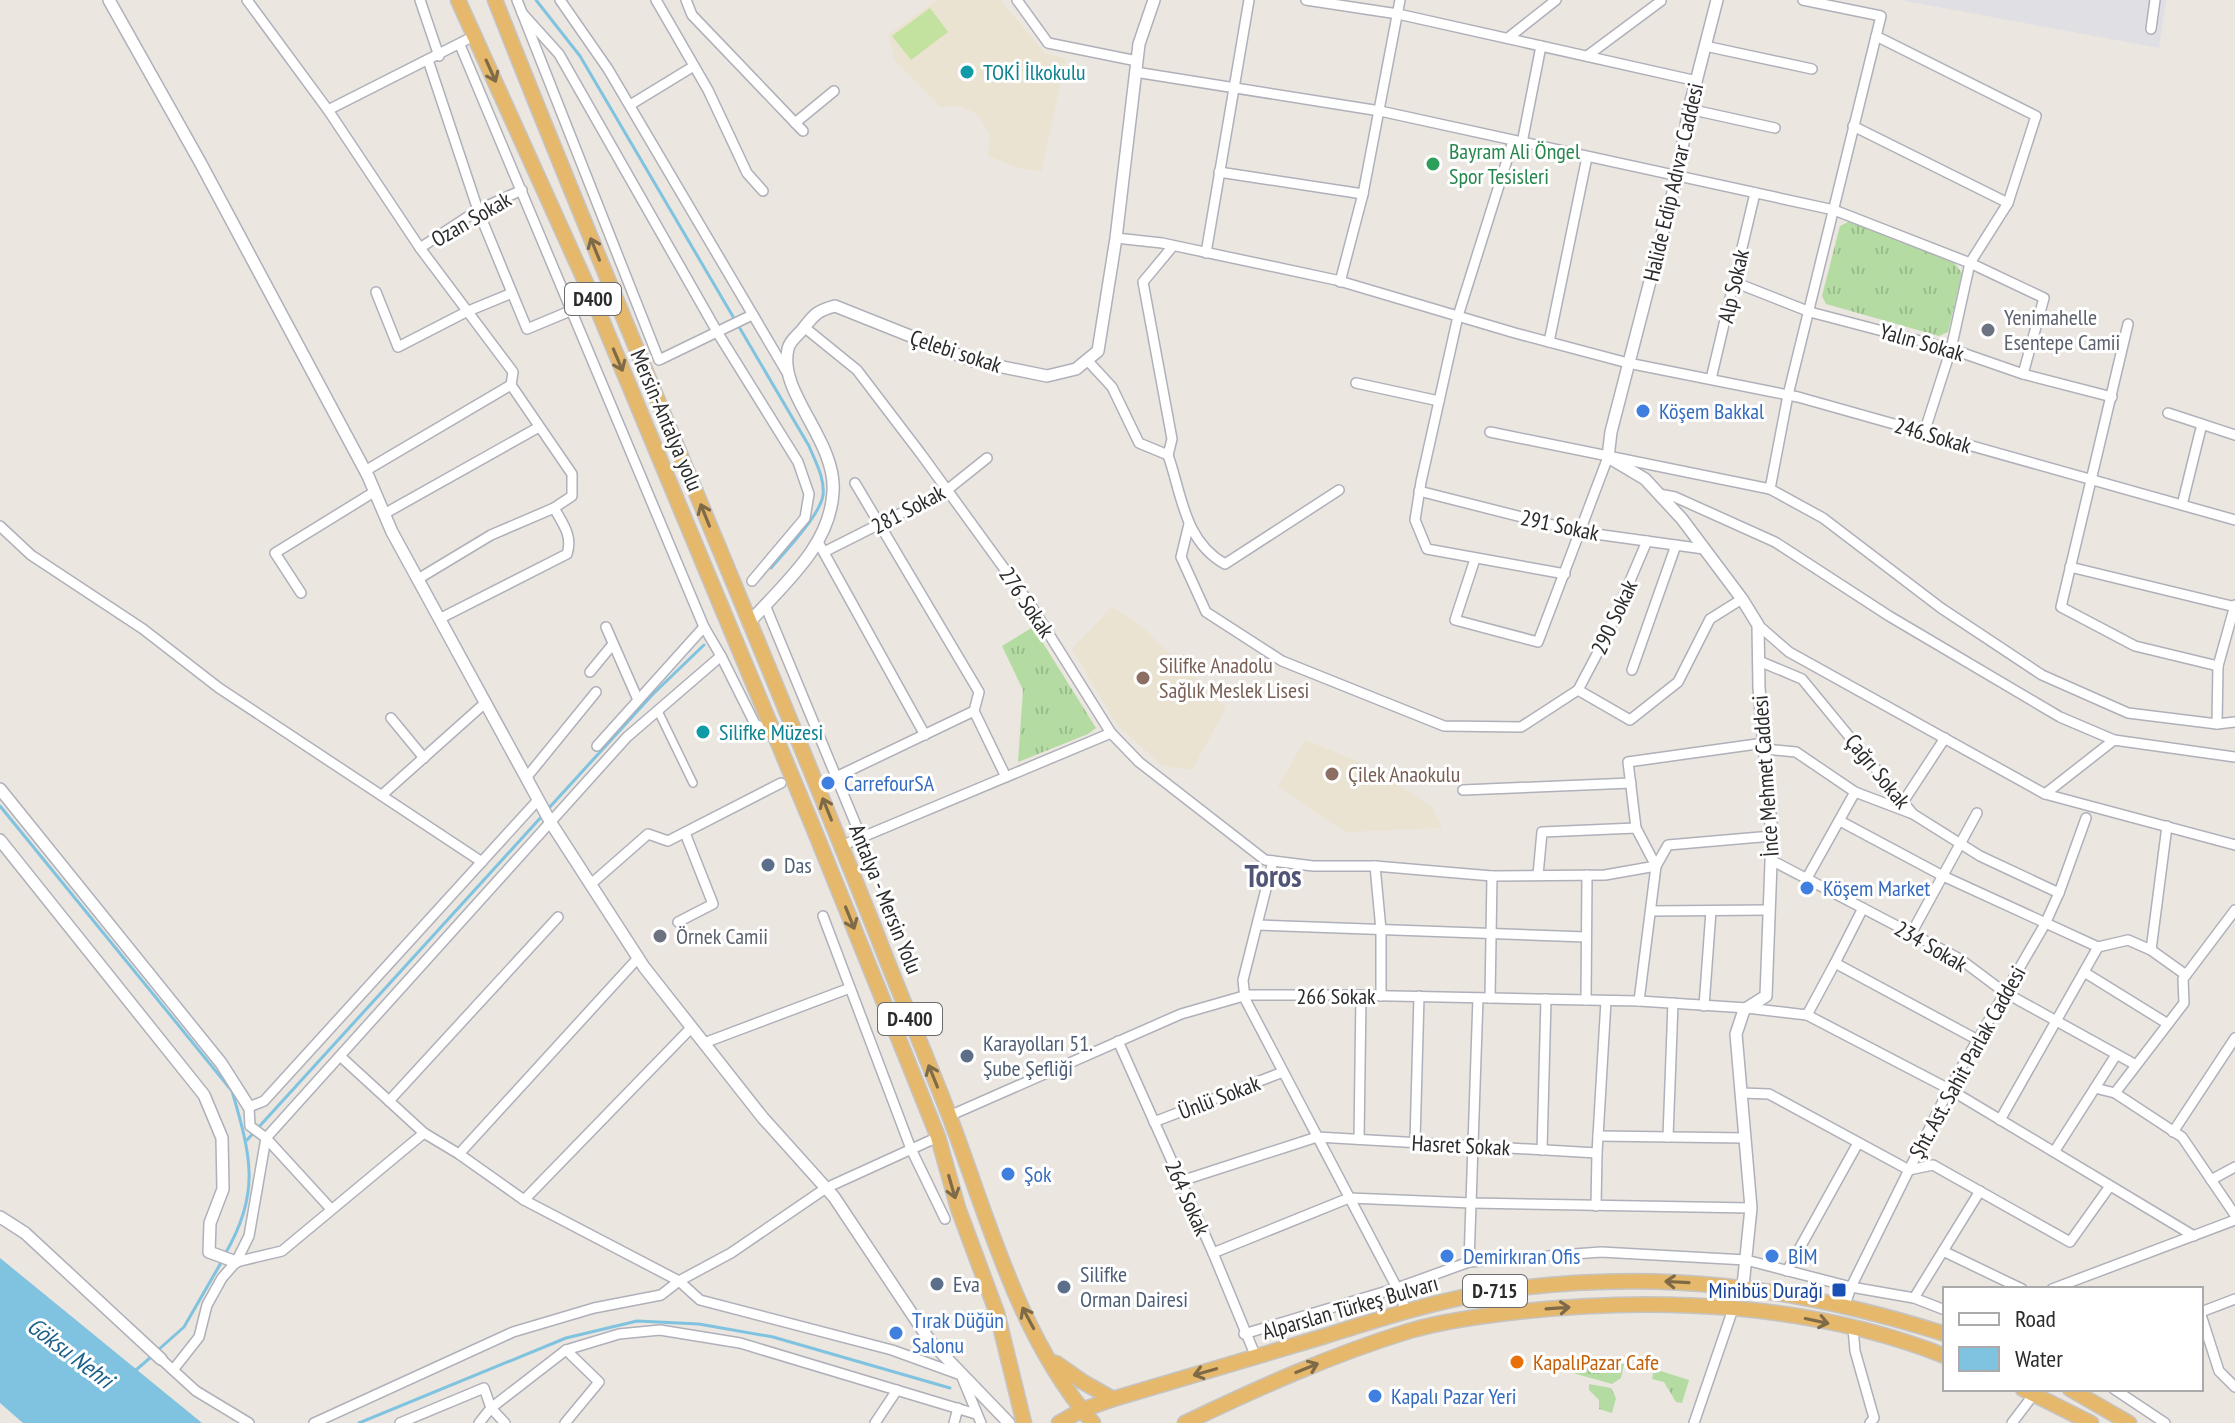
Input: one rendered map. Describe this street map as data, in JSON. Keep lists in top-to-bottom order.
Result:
{
  "streets": {
    "highway": [
      "D400",
      "Mersin-Antalya yolu",
      "Antalya - Mersin Yolu",
      "D-400",
      "D-715",
      "Alparslan Türkeş Bulvarı"
    ],
    "street": [
      "Halide Edip Adıvar Caddesi",
      "Ozan Sokak",
      "Alp Sokak",
      "Yalın Sokak",
      "Çelebi sokak",
      "246.Sokak",
      "281 Sokak",
      "291 Sokak",
      "276 Sokak",
      "290 Sokak",
      "Çağrı Sokak",
      "İnce Mehmet Caddesi",
      "234 Sokak",
      "266 Sokak",
      "Şht. Ast. Sahit Parlak Caddesi",
      "Ünlü Sokak",
      "Hasret Sokak",
      "264 Sokak"
    ]
  },
  "crossings": [
    ["Halide Edip Adıvar Caddesi", "246.Sokak"],
    ["Alp Sokak", "Yalın Sokak"],
    ["Alp Sokak", "246.Sokak"],
    ["Çelebi sokak", "276 Sokak"],
    ["Mersin-Antalya yolu", "Antalya - Mersin Yolu"],
    ["281 Sokak", "276 Sokak"],
    ["291 Sokak", "290 Sokak"],
    ["Çağrı Sokak", "İnce Mehmet Caddesi"],
    ["Çağrı Sokak", "234 Sokak"],
    ["İnce Mehmet Caddesi", "234 Sokak"],
    ["İnce Mehmet Caddesi", "266 Sokak"],
    ["İnce Mehmet Caddesi", "Alparslan Türkeş Bulvarı"],
    ["Antalya - Mersin Yolu", "266 Sokak"],
    ["Antalya - Mersin Yolu", "Alparslan Türkeş Bulvarı"],
    ["234 Sokak", "Şht. Ast. Sahit Parlak Caddesi"],
    ["266 Sokak", "264 Sokak"],
    ["Şht. Ast. Sahit Parlak Caddesi", "Alparslan Türkeş Bulvarı"],
    ["Ünlü Sokak", "264 Sokak"],
    ["Hasret Sokak", "264 Sokak"],
    ["264 Sokak", "Alparslan Türkeş Bulvarı"]
  ],
  "districts": ["Toros"],
  "water": ["Göksu Nehri"],
  "places": {
    "other": [
      "TOKİ İlkokulu",
      "Bayram Ali Öngel Spor Tesisleri",
      "Yenimahelle Esentepe Camii",
      "Köşem Bakkal",
      "Silifke Anadolu Sağlık Meslek Lisesi",
      "Silifke Müzesi",
      "Çilek Anaokulu",
      "CarrefourSA",
      "Das",
      "Köşem Market",
      "Örnek Camii",
      "Karayolları 51. Şube Şefliği",
      "Şok",
      "Demirkıran Ofis",
      "BİM",
      "Eva",
      "Silifke Orman Dairesi",
      "Tırak Düğün Salonu",
      "KapalıPazar Cafe",
      "Kapalı Pazar Yeri"
    ],
    "transit": ["Minibüs Durağı"]
  },
  "legend": ["Road", "Water"]
}
